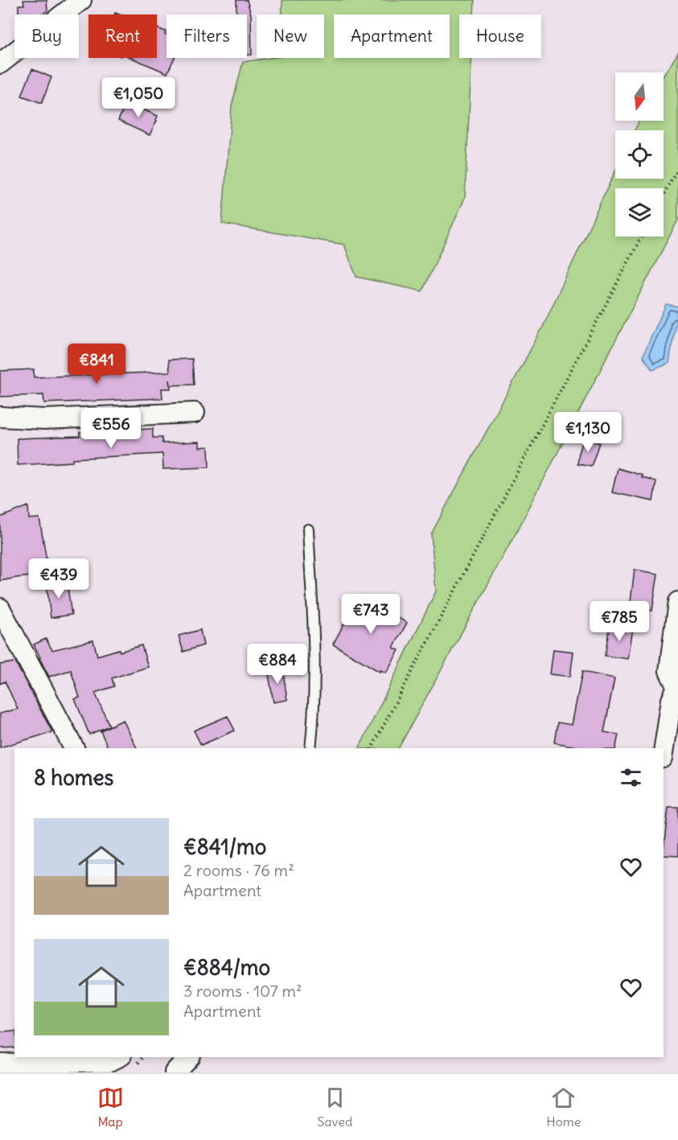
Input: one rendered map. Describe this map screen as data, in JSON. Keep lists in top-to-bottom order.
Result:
{
  "north": "bottom",
  "page": {
    "chip": [
      "Buy",
      "Rent",
      "Filters",
      "New",
      "Apartment",
      "House"
    ],
    "price": [
      "€1,050",
      "€841",
      "€556",
      "€1,130",
      "€439",
      "€743",
      "€785",
      "€884"
    ],
    "heading": "8 homes",
    "list": [
      {
        "name": "€841/mo",
        "note": "2 rooms · 76 m² · Apartment"
      },
      {
        "name": "€884/mo",
        "note": "3 rooms · 107 m² · Apartment"
      }
    ],
    "tabs": ["Map", "Saved", "Home"]
  }
}
